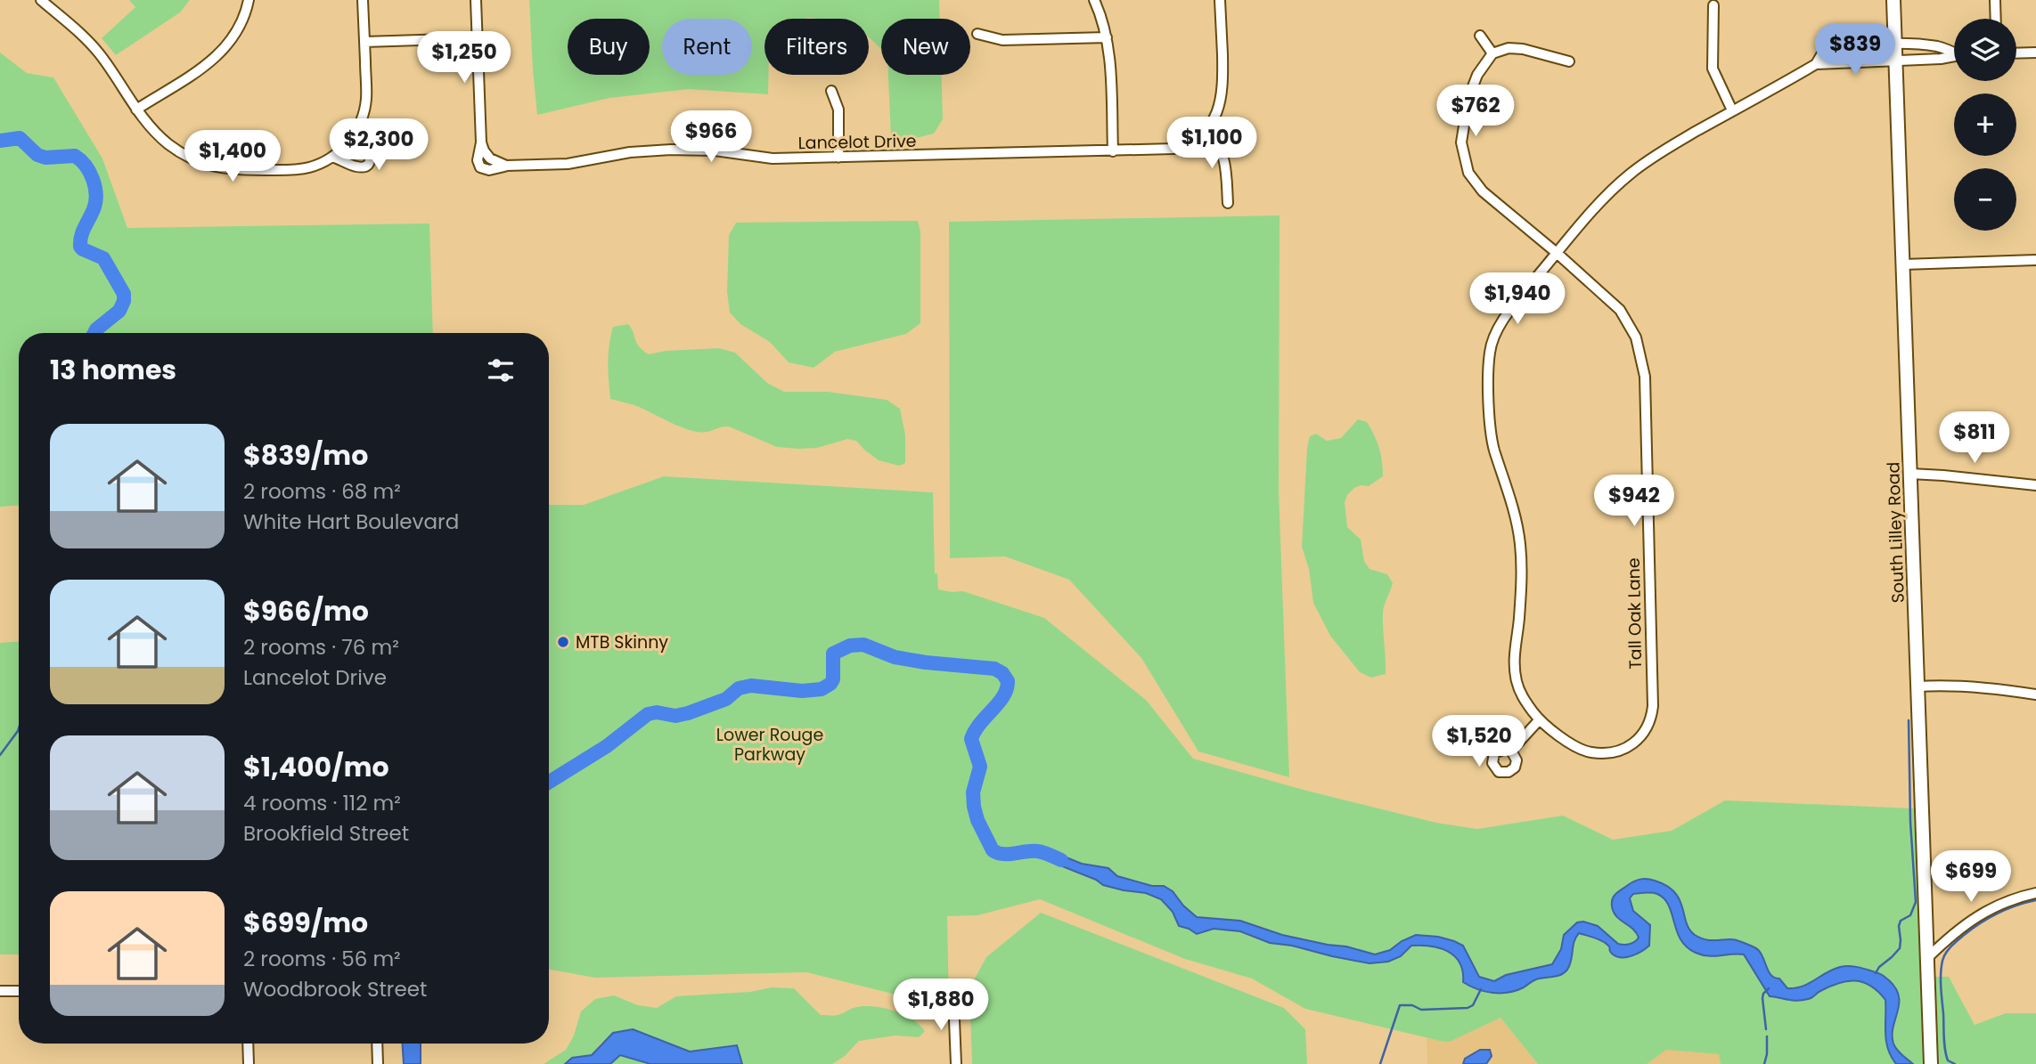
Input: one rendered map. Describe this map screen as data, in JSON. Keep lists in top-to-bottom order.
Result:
{
  "streets": {
    "street": ["Lancelot Drive", "South Lilley Road", "Tall Oak Lane"]
  },
  "crossings": [
    ["South Lilley Road", "Tall Oak Lane"]
  ],
  "parks": ["Lower Rouge Parkway"],
  "places": ["MTB Skinny"],
  "page": {
    "map_buttons": ["+", "−"],
    "chip": [
      "Buy",
      "Rent",
      "Filters",
      "New"
    ],
    "price": [
      "$839",
      "$1,250",
      "$762",
      "$966",
      "$1,100",
      "$2,300",
      "$1,400",
      "$1,940",
      "$811",
      "$942",
      "$1,520",
      "$699",
      "$1,880"
    ],
    "heading": "13 homes",
    "list": [
      {
        "name": "$839/mo",
        "note": "2 rooms · 68 m² · White Hart Boulevard"
      },
      {
        "name": "$966/mo",
        "note": "2 rooms · 76 m² · Lancelot Drive"
      },
      {
        "name": "$1,400/mo",
        "note": "4 rooms · 112 m² · Brookfield Street"
      },
      {
        "name": "$699/mo",
        "note": "2 rooms · 56 m² · Woodbrook Street"
      }
    ]
  }
}
